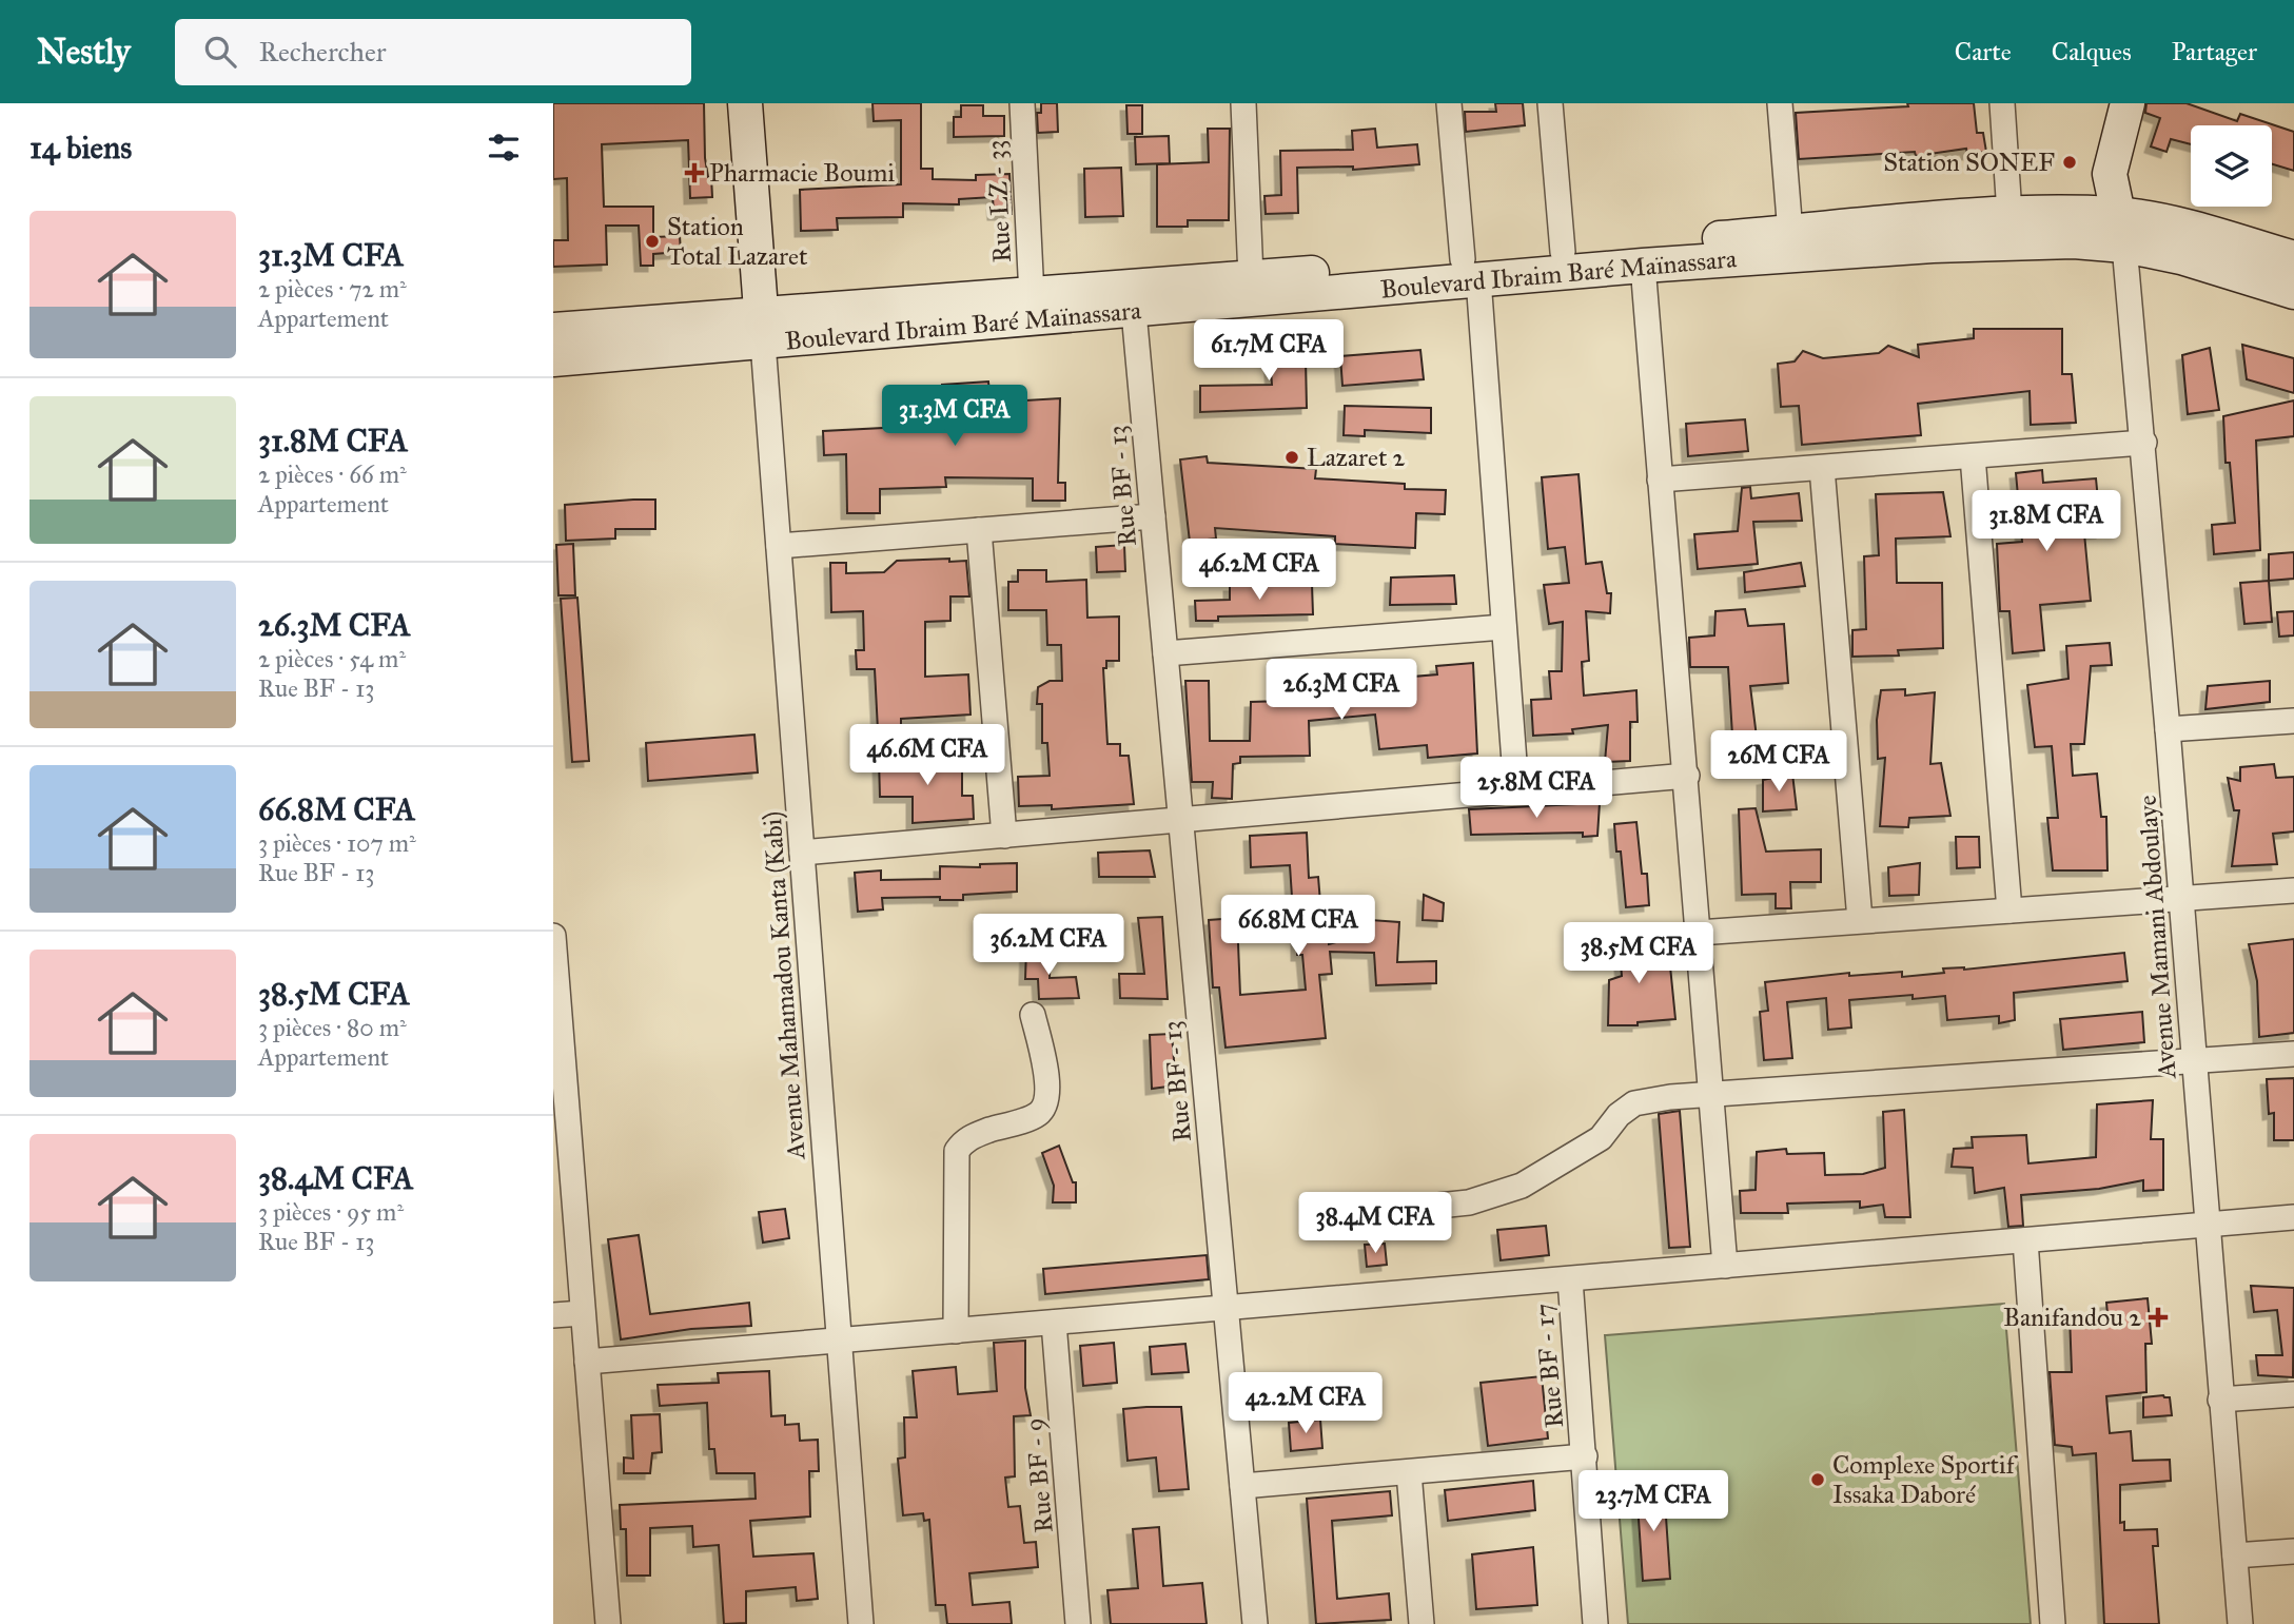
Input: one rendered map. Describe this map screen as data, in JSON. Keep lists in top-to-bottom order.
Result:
{
  "streets": {
    "main road": ["Boulevard Ibraim Baré Maïnassara"],
    "street": [
      "Rue LZ - 33",
      "Rue BF - 13",
      "Avenue Mamani Abdoulaye",
      "Avenue Mahamadou Kanta (Kabi)",
      "Rue BF - 17",
      "Rue BF - 9"
    ]
  },
  "crossings": [
    ["Rue LZ - 33", "Boulevard Ibraim Baré Maïnassara"],
    ["Boulevard Ibraim Baré Maïnassara", "Rue BF - 13"],
    ["Boulevard Ibraim Baré Maïnassara", "Avenue Mamani Abdoulaye"],
    ["Boulevard Ibraim Baré Maïnassara", "Avenue Mahamadou Kanta (Kabi)"]
  ],
  "places": {
    "other": [
      "Station SONEF",
      "Station Total Lazaret",
      "Lazaret 2",
      "Complexe Sportif Issaka Daboré"
    ],
    "health": ["Pharmacie Boumi", "Banifandou 2"]
  },
  "page": {
    "header": "Nestly",
    "search": "Rechercher",
    "nav": ["Carte", "Calques", "Partager"],
    "heading": "14 biens",
    "list": [
      {
        "name": "31.3M CFA",
        "note": "2 pièces · 72 m² · Appartement"
      },
      {
        "name": "31.8M CFA",
        "note": "2 pièces · 66 m² · Appartement"
      },
      {
        "name": "26.3M CFA",
        "note": "2 pièces · 54 m² · Rue BF - 13"
      },
      {
        "name": "66.8M CFA",
        "note": "3 pièces · 107 m² · Rue BF - 13"
      },
      {
        "name": "38.5M CFA",
        "note": "3 pièces · 80 m² · Appartement"
      },
      {
        "name": "38.4M CFA",
        "note": "3 pièces · 95 m² · Rue BF - 13"
      }
    ],
    "price": [
      "61.7M CFA",
      "31.3M CFA",
      "31.8M CFA",
      "46.2M CFA",
      "26.3M CFA",
      "46.6M CFA",
      "26M CFA",
      "25.8M CFA",
      "66.8M CFA",
      "36.2M CFA",
      "38.5M CFA",
      "38.4M CFA",
      "42.2M CFA",
      "23.7M CFA"
    ]
  }
}
